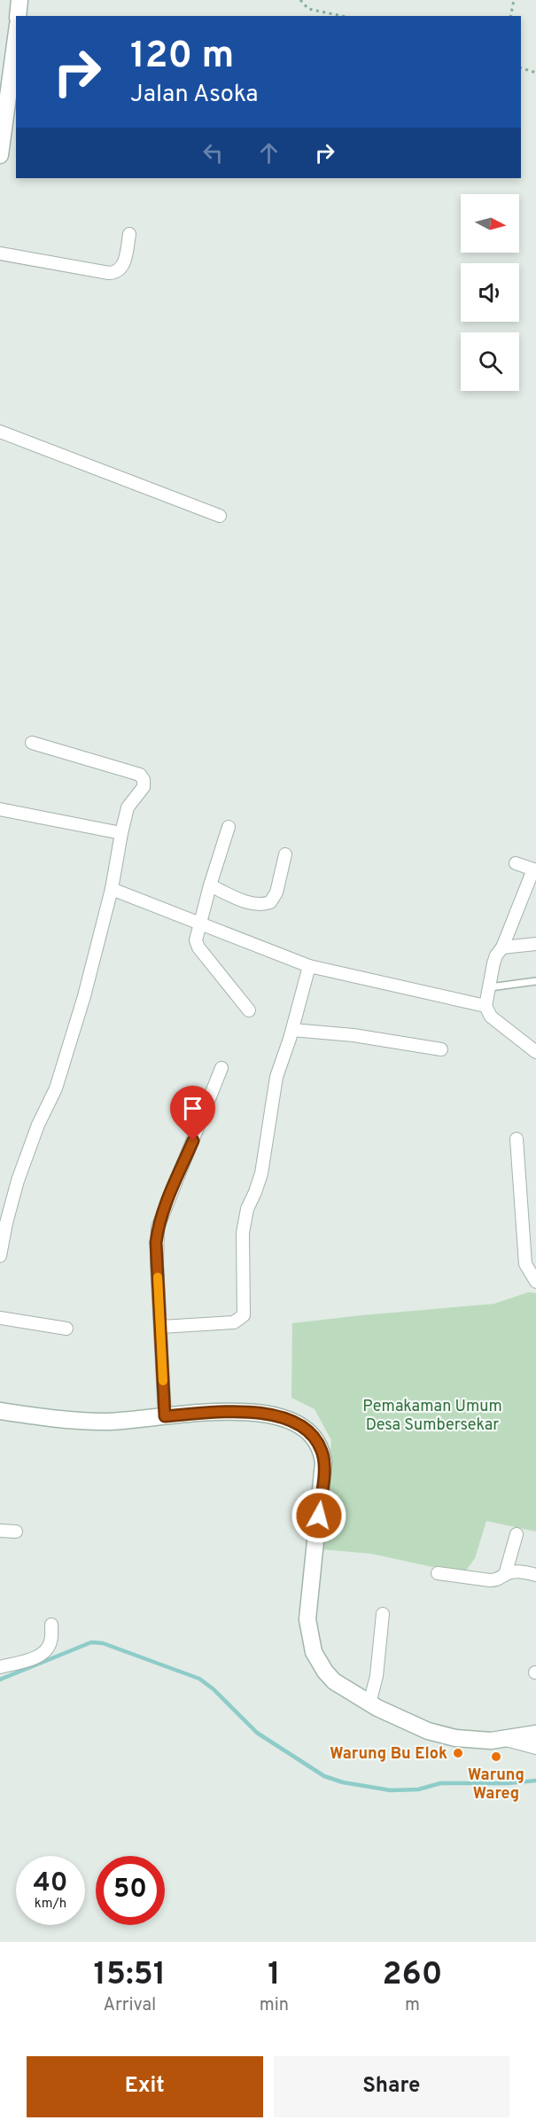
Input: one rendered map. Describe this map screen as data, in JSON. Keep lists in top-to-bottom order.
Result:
{
  "parks": ["Pemakaman Umum Desa Sumbersekar"],
  "places": ["Warung Bu Elok", "Warung Wareg"],
  "north": "right",
  "page": {
    "turn": ["120 m", "Jalan Asoka"],
    "speed": "40 km/h",
    "limit": "50",
    "eta": [
      "15:51",
      "Arrival",
      "1",
      "min",
      "260",
      "m"
    ],
    "buttons": ["Exit", "Share"]
  }
}
